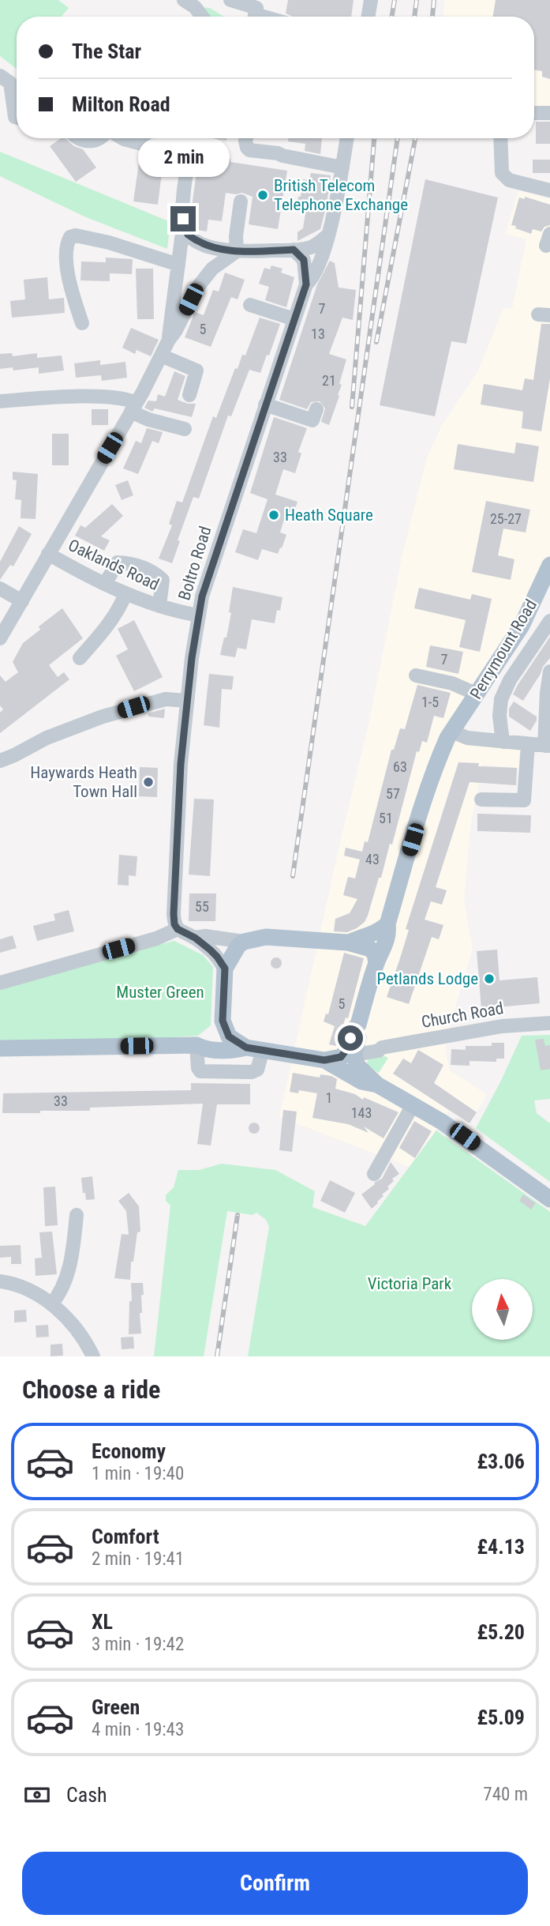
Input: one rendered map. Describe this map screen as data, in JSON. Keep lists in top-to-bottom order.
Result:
{
  "streets": {
    "main road": ["Perrymount Road"],
    "street": ["Boltro Road", "Oaklands Road", "Church Road"]
  },
  "crossings": [
    ["Boltro Road", "Oaklands Road"],
    ["Perrymount Road", "Church Road"]
  ],
  "parks": ["Muster Green", "Victoria Park"],
  "places": [
    "British Telecom Telephone Exchange",
    "Heath Square",
    "Haywards Heath Town Hall",
    "Petlands Lodge"
  ],
  "house_numbers": [
    "7",
    "5",
    "13",
    "21",
    "33",
    "25-27",
    "7",
    "1-5",
    "63",
    "57",
    "51",
    "43",
    "55",
    "5",
    "1",
    "33",
    "143"
  ],
  "north": "top",
  "page": {
    "banner": ["The Star", "Milton Road"],
    "bubble": "2 min",
    "heading": "Choose a ride",
    "list": [
      {
        "name": "Economy",
        "note": "1 min · 19:40",
        "value": "£3.06"
      },
      {
        "name": "Comfort",
        "note": "2 min · 19:41",
        "value": "£4.13"
      },
      {
        "name": "XL",
        "note": "3 min · 19:42",
        "value": "£5.20"
      },
      {
        "name": "Green",
        "note": "4 min · 19:43",
        "value": "£5.09"
      }
    ],
    "pay": ["Cash", "740 m"],
    "buttons": "Confirm"
  }
}
